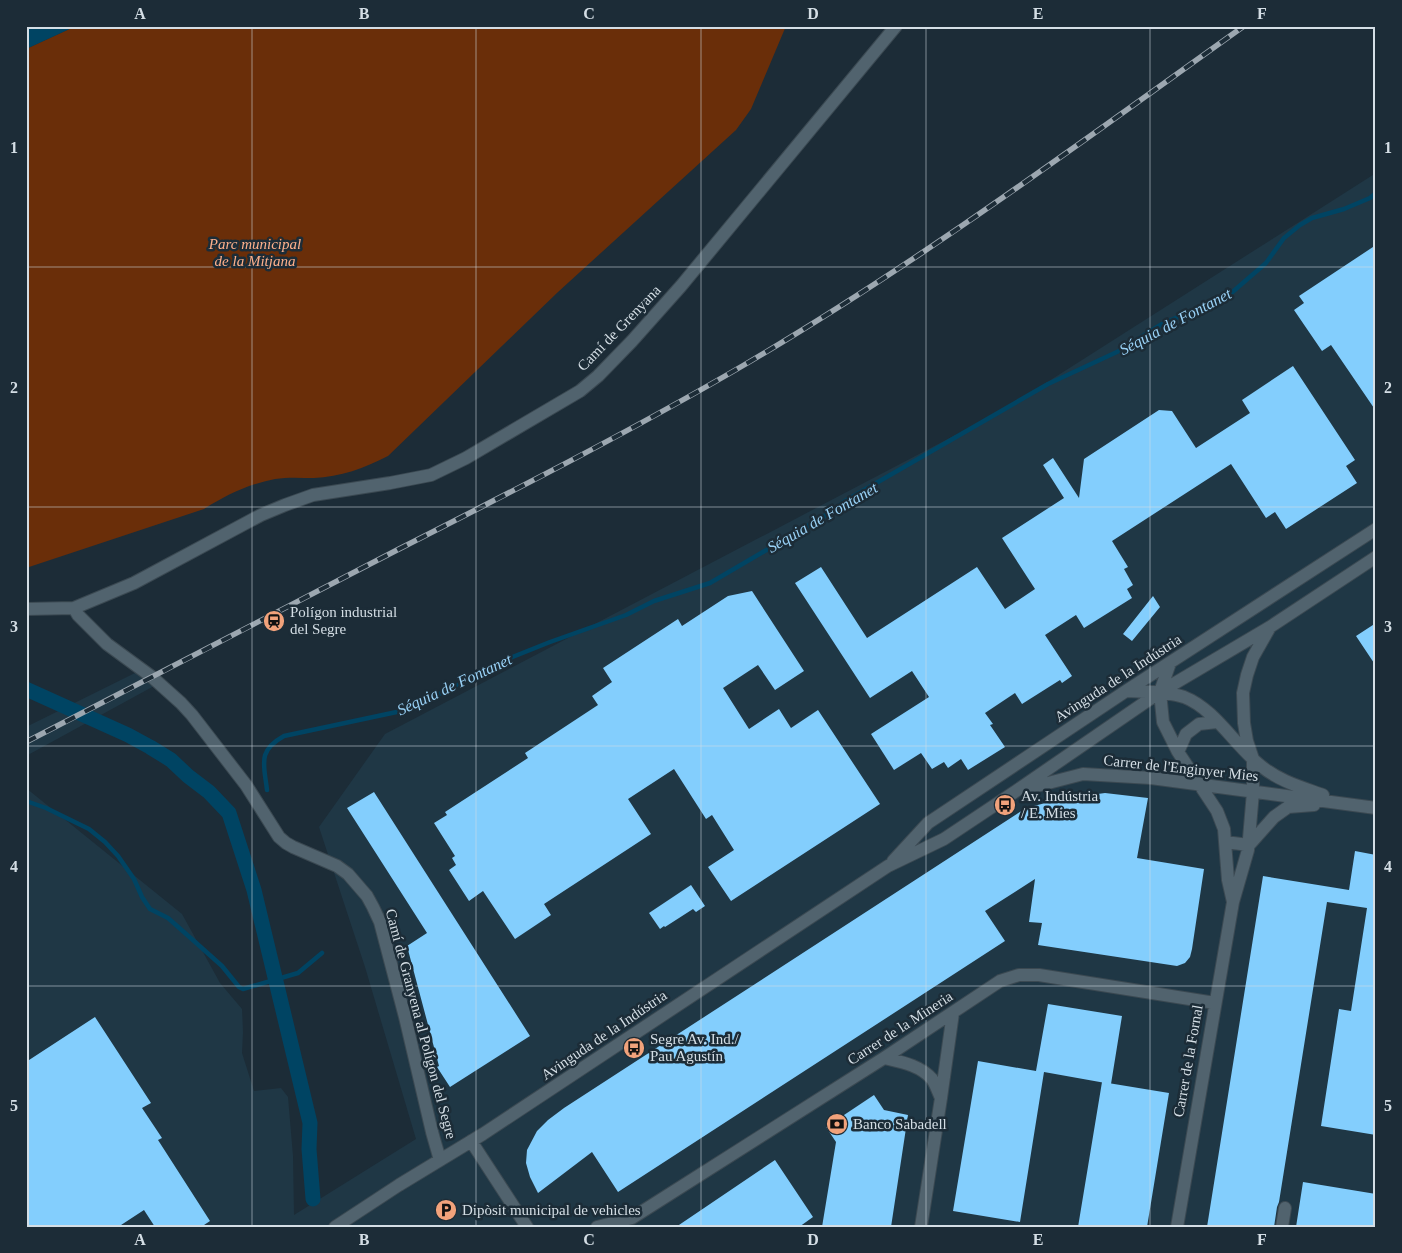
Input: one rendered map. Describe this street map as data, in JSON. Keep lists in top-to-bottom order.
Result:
{
  "streets": {
    "street": [
      "Camí de Grenyana",
      "Avinguda de la Indústria",
      "Carrer de l'Enginyer Mies",
      "Camí de Granyena al Polígon del Segre",
      "Carrer de la Mineria",
      "Carrer de la Fornal"
    ]
  },
  "crossings": [
    ["Camí de Grenyana", "Camí de Granyena al Polígon del Segre"],
    ["Avinguda de la Indústria", "Carrer de l'Enginyer Mies"],
    ["Avinguda de la Indústria", "Camí de Granyena al Polígon del Segre"],
    ["Avinguda de la Indústria", "Carrer de la Fornal"],
    ["Carrer de l'Enginyer Mies", "Carrer de la Fornal"],
    ["Carrer de la Mineria", "Carrer de la Fornal"]
  ],
  "water": ["Séquia de Fontanet"],
  "parks": ["Parc municipal de la Mitjana"],
  "places": {
    "station": ["Polígon industrial del Segre"],
    "bus stop": ["Av. Indústria / E. Mies", "Segre Av. Ind./ Pau Agustín"],
    "bank": ["Banco Sabadell"],
    "parking": ["Dipòsit municipal de vehicles"]
  },
  "grid": {
    "columns": [
      "A",
      "B",
      "C",
      "D",
      "E",
      "F"
    ],
    "rows": [
      "1",
      "2",
      "3",
      "4",
      "5"
    ]
  }
}
